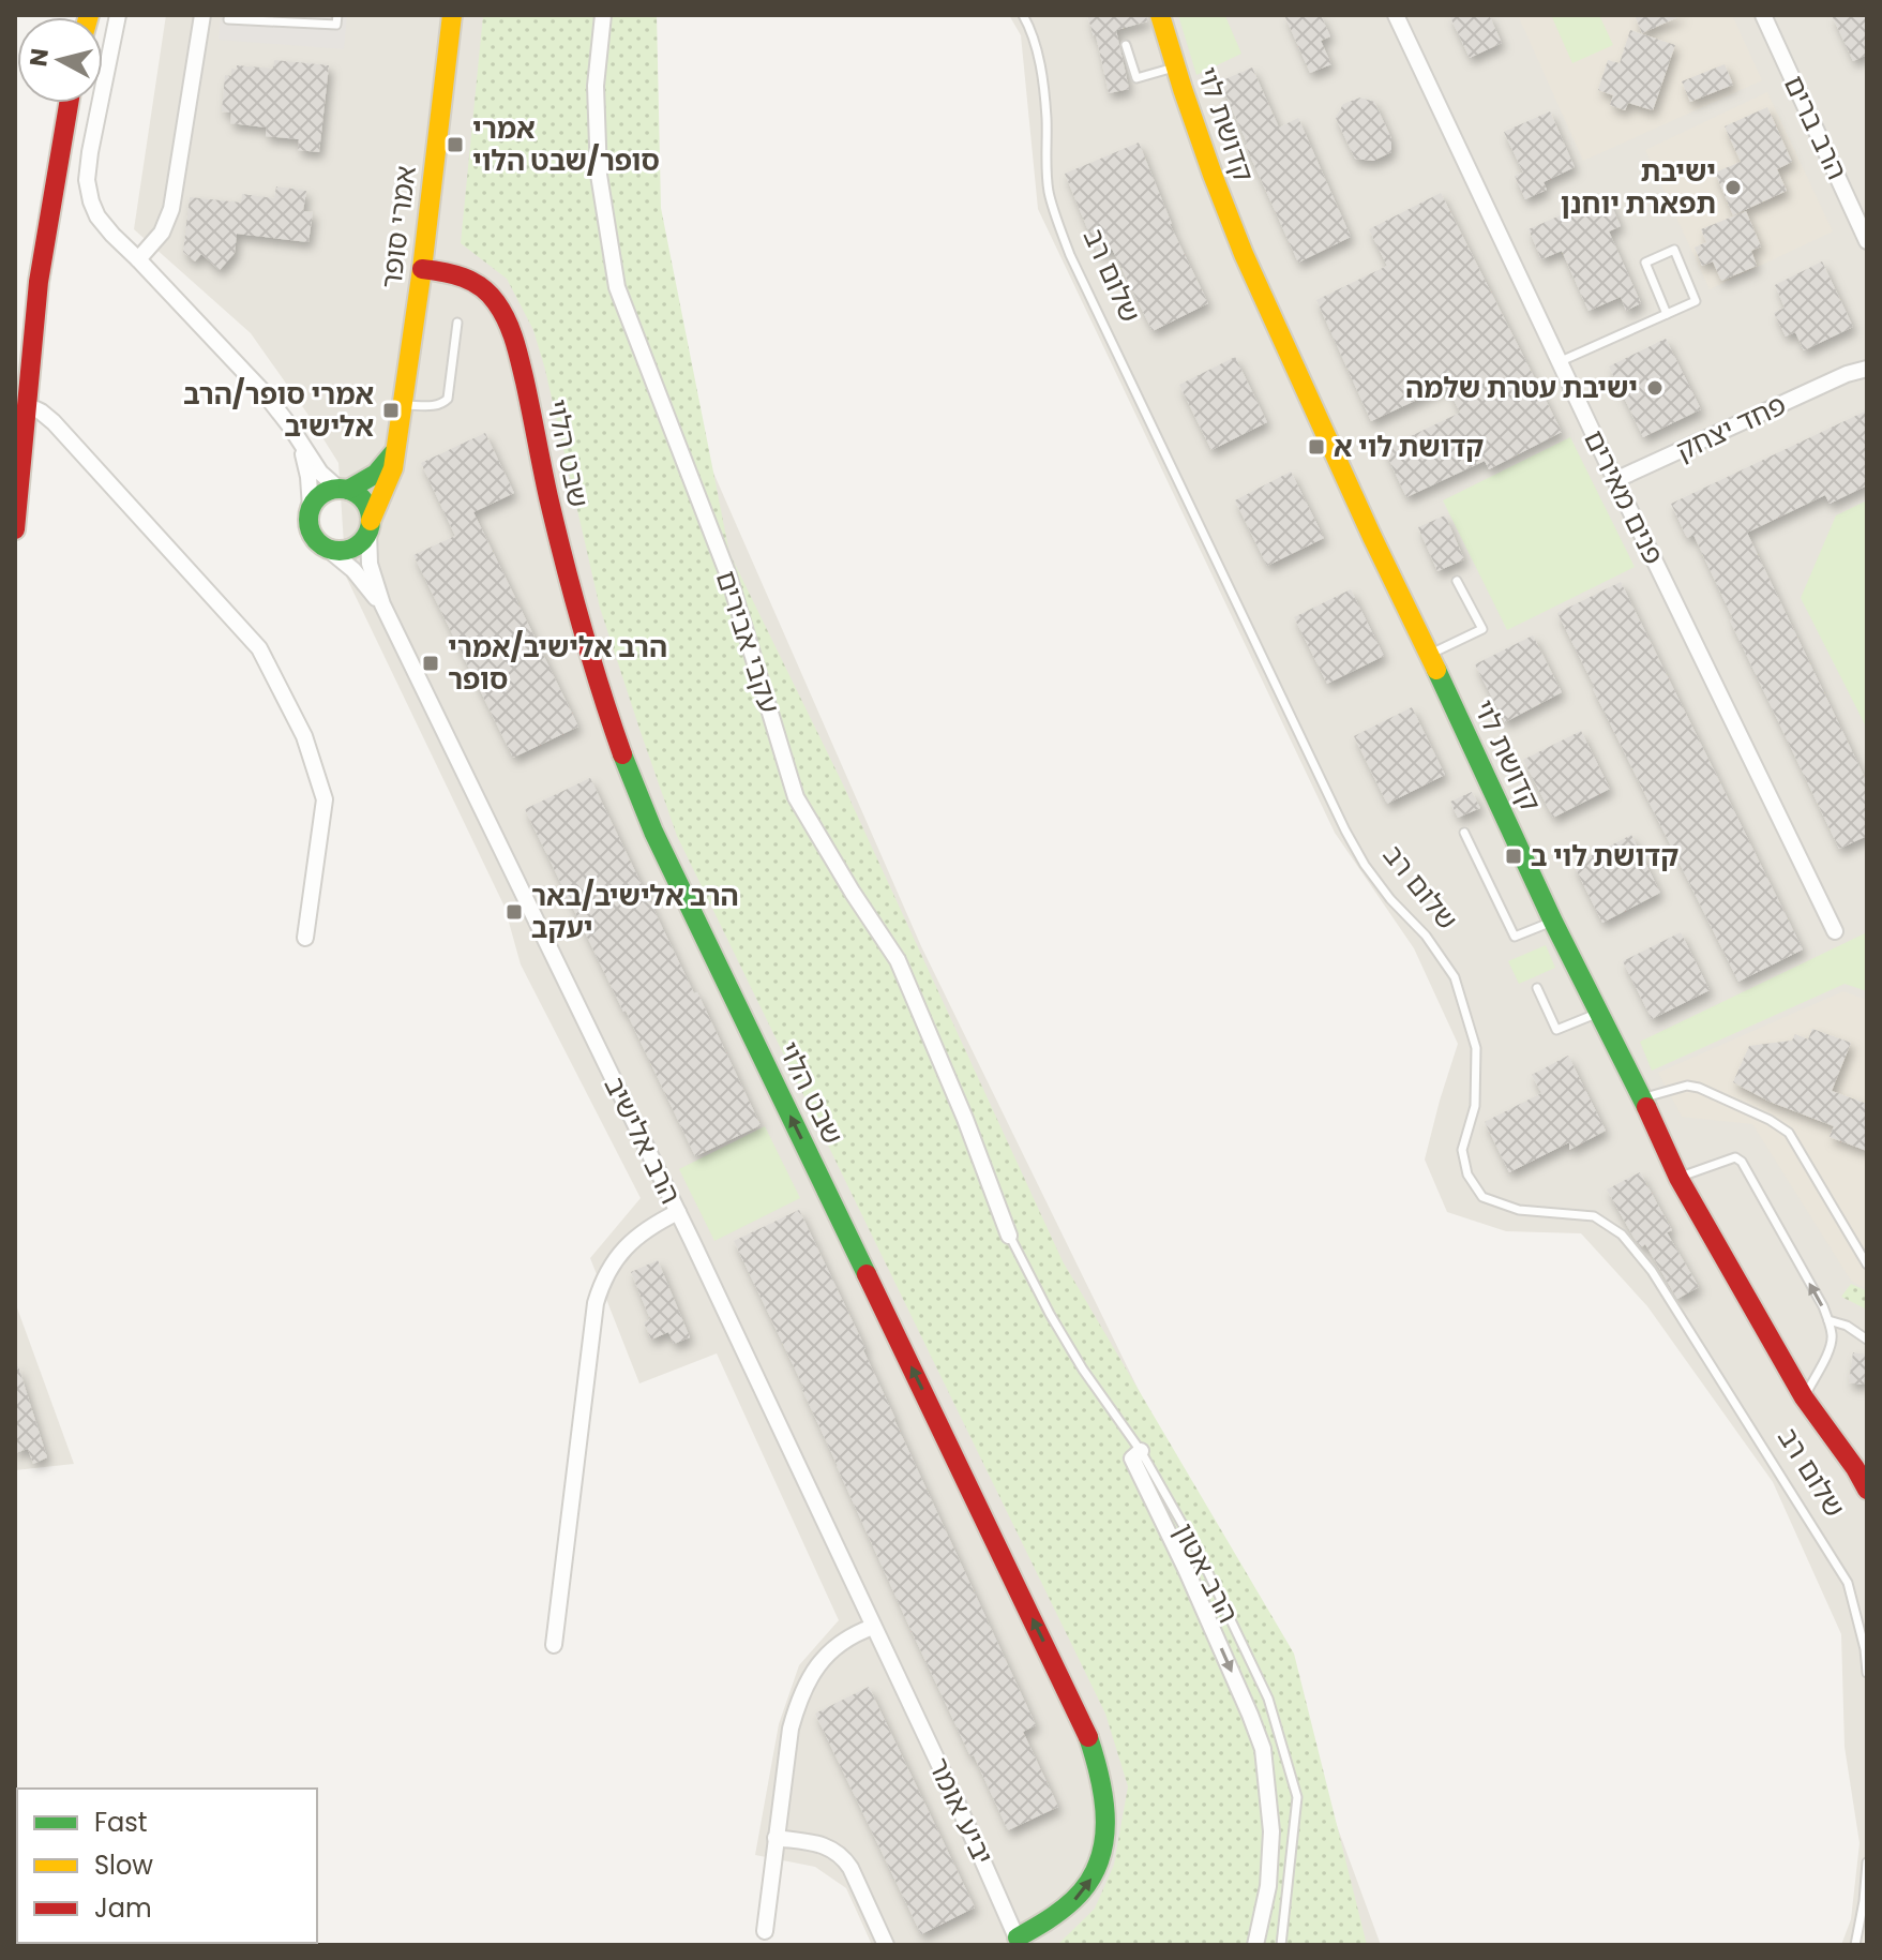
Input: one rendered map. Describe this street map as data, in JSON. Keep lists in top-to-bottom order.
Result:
{
  "streets": {
    "street": [
      "קדושת לוי",
      "הרב ברים",
      "אמרי סופר",
      "פחד יצחק",
      "שבט הלוי",
      "פנים מאירים",
      "עקבי אבירים",
      "הרב אלישיב",
      "יביע אומר"
    ],
    "lane": ["שלום רב", "הרב אטון"]
  },
  "crossings": [
    ["אמרי סופר", "שבט הלוי"],
    ["פחד יצחק", "פנים מאירים"],
    ["שבט הלוי", "יביע אומר"],
    ["עקבי אבירים", "הרב אטון"],
    ["הרב אלישיב", "יביע אומר"]
  ],
  "one_way": ["שבט הלוי"],
  "places": {
    "transit": [
      "אמרי סופר/שבט הלוי",
      "אמרי סופר/הרב אלישיב",
      "קדושת לוי א",
      "הרב אלישיב/אמרי סופר",
      "קדושת לוי ב",
      "הרב אלישיב/באר יעקב"
    ],
    "other": ["ישיבת תפארת יוחנן", "ישיבת עטרת שלמה"]
  },
  "legend": ["Fast", "Slow", "Jam"],
  "north": "left"
}
